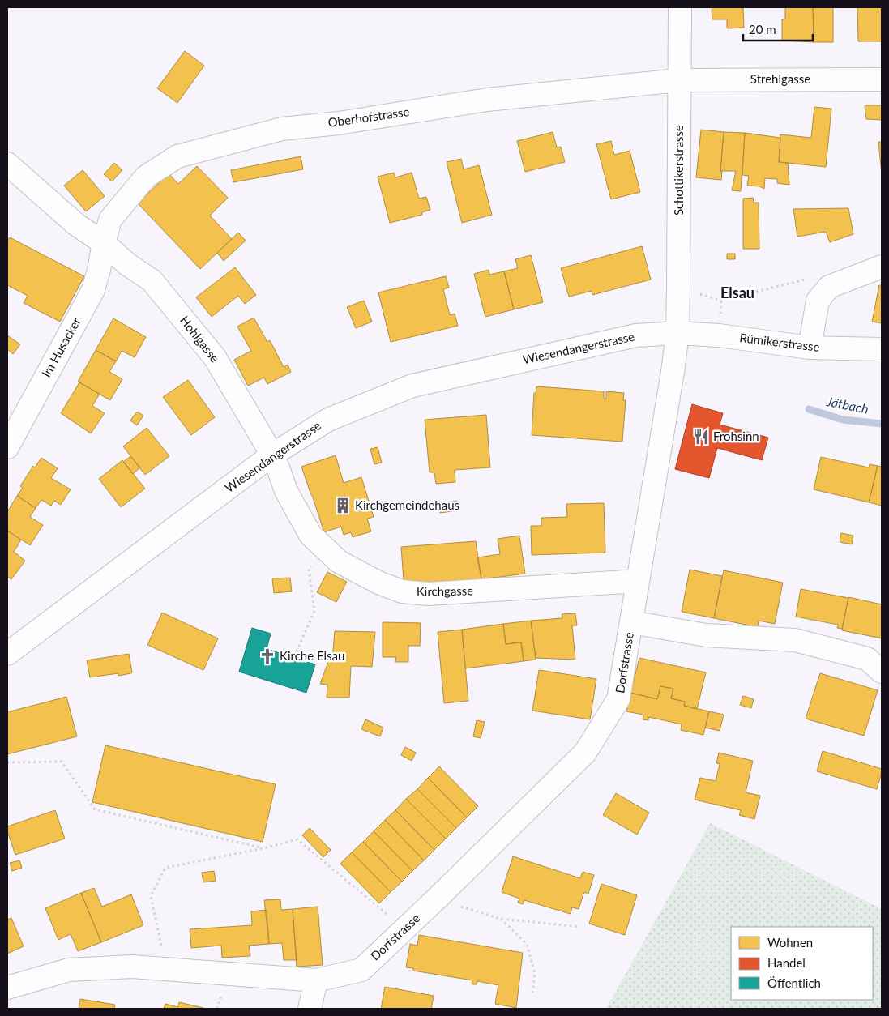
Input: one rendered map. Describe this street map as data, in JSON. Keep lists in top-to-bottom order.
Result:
{
  "streets": {
    "street": [
      "Strehlgasse",
      "Oberhofstrasse",
      "Schottikerstrasse",
      "Hohlgasse",
      "Rümikerstrasse",
      "Im Husacker",
      "Wiesendangerstrasse",
      "Kirchgasse",
      "Dorfstrasse"
    ]
  },
  "crossings": [
    ["Strehlgasse", "Oberhofstrasse"],
    ["Strehlgasse", "Schottikerstrasse"],
    ["Oberhofstrasse", "Schottikerstrasse"],
    ["Oberhofstrasse", "Hohlgasse"],
    ["Oberhofstrasse", "Im Husacker"],
    ["Schottikerstrasse", "Rümikerstrasse"],
    ["Schottikerstrasse", "Wiesendangerstrasse"],
    ["Schottikerstrasse", "Dorfstrasse"],
    ["Hohlgasse", "Im Husacker"],
    ["Hohlgasse", "Wiesendangerstrasse"],
    ["Hohlgasse", "Kirchgasse"],
    ["Rümikerstrasse", "Wiesendangerstrasse"],
    ["Rümikerstrasse", "Dorfstrasse"],
    ["Wiesendangerstrasse", "Kirchgasse"],
    ["Wiesendangerstrasse", "Dorfstrasse"],
    ["Kirchgasse", "Dorfstrasse"]
  ],
  "districts": ["Elsau"],
  "water": ["Jätbach"],
  "places": {
    "restaurant": ["Frohsinn"],
    "building": ["Kirchgemeindehaus"],
    "church": ["Kirche Elsau"]
  },
  "legend": ["Wohnen", "Handel", "Öffentlich"],
  "scale_bar": "20 m"
}
